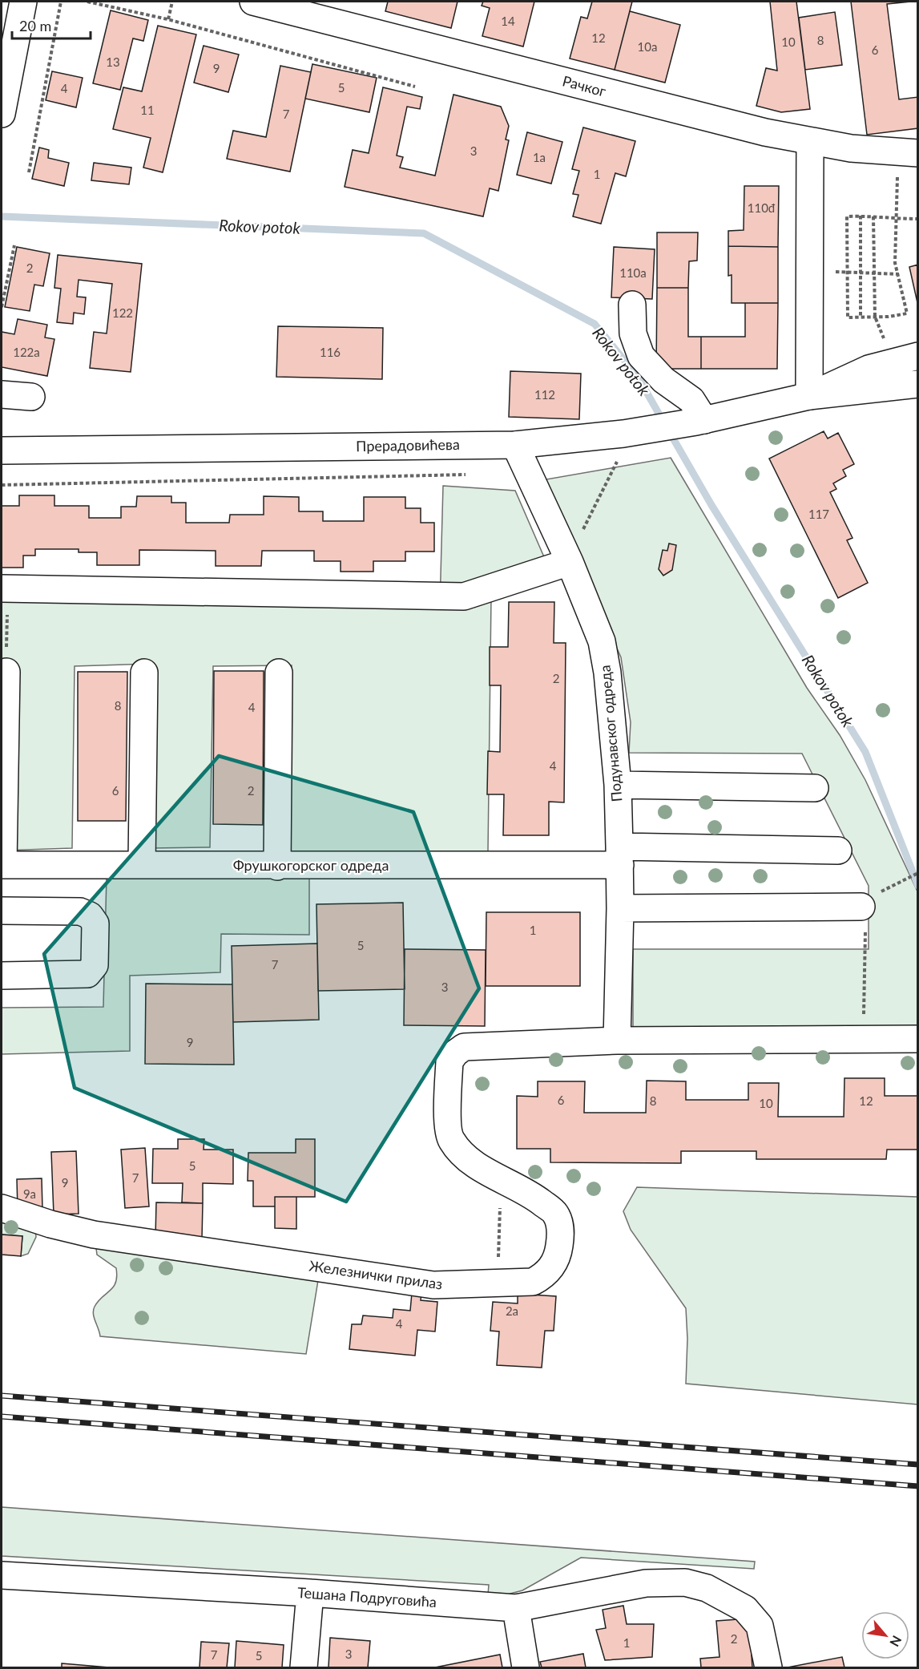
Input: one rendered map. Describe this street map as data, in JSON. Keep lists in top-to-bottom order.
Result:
{
  "streets": {
    "street": [
      "Рачког",
      "Прерадовићева",
      "Подунавског одреда",
      "Фрушкогорског одреда",
      "Железнички прилаз",
      "Тешана Подруговића"
    ]
  },
  "crossings": [
    ["Прерадовићева", "Подунавског одреда"],
    ["Подунавског одреда", "Фрушкогорског одреда"],
    ["Подунавског одреда", "Железнички прилаз"]
  ],
  "water": ["Rokov potok"],
  "house_numbers": [
    "14",
    "12",
    "8",
    "10",
    "10a",
    "6",
    "13",
    "9",
    "5",
    "4",
    "11",
    "7",
    "3",
    "1a",
    "1",
    "110đ",
    "2",
    "110a",
    "122",
    "122a",
    "116",
    "112",
    "117",
    "2",
    "8",
    "4",
    "4",
    "6",
    "2",
    "1",
    "5",
    "7",
    "3",
    "9",
    "6",
    "8",
    "12",
    "10",
    "5",
    "7",
    "9",
    "9a",
    "2a",
    "4",
    "2",
    "1",
    "3",
    "7",
    "5"
  ],
  "scale_bar": "20 m",
  "north": "bottom right"
}
